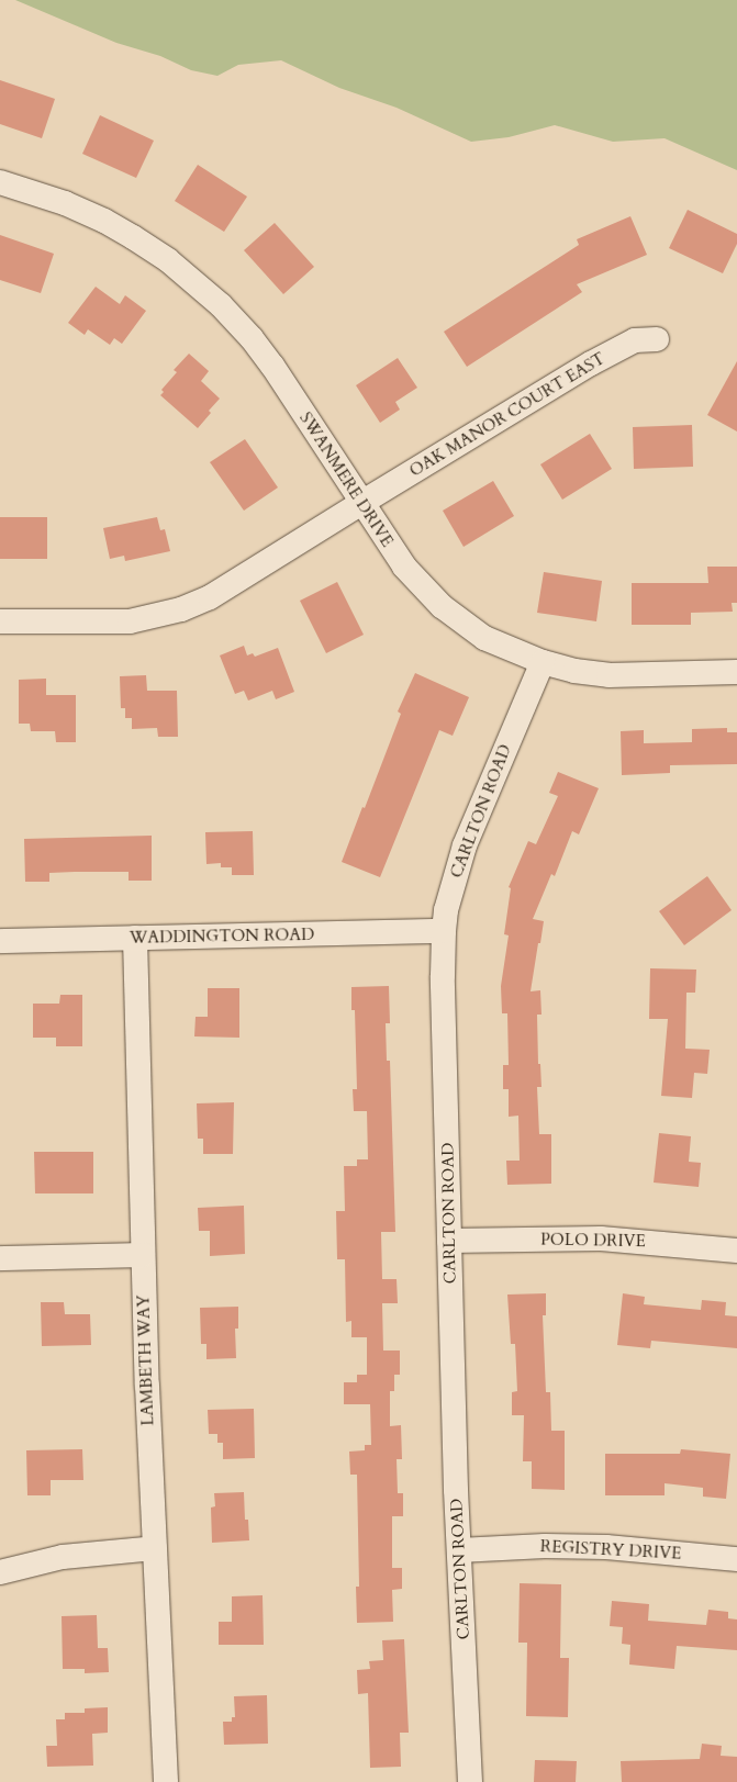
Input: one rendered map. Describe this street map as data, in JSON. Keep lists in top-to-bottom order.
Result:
{
  "streets": {
    "street": [
      "OAK MANOR COURT EAST",
      "SWANMERE DRIVE",
      "CARLTON ROAD",
      "WADDINGTON ROAD",
      "POLO DRIVE",
      "LAMBETH WAY",
      "REGISTRY DRIVE"
    ]
  },
  "crossings": [
    ["OAK MANOR COURT EAST", "SWANMERE DRIVE"],
    ["SWANMERE DRIVE", "CARLTON ROAD"],
    ["CARLTON ROAD", "WADDINGTON ROAD"],
    ["CARLTON ROAD", "POLO DRIVE"],
    ["CARLTON ROAD", "REGISTRY DRIVE"],
    ["WADDINGTON ROAD", "LAMBETH WAY"]
  ]
}
